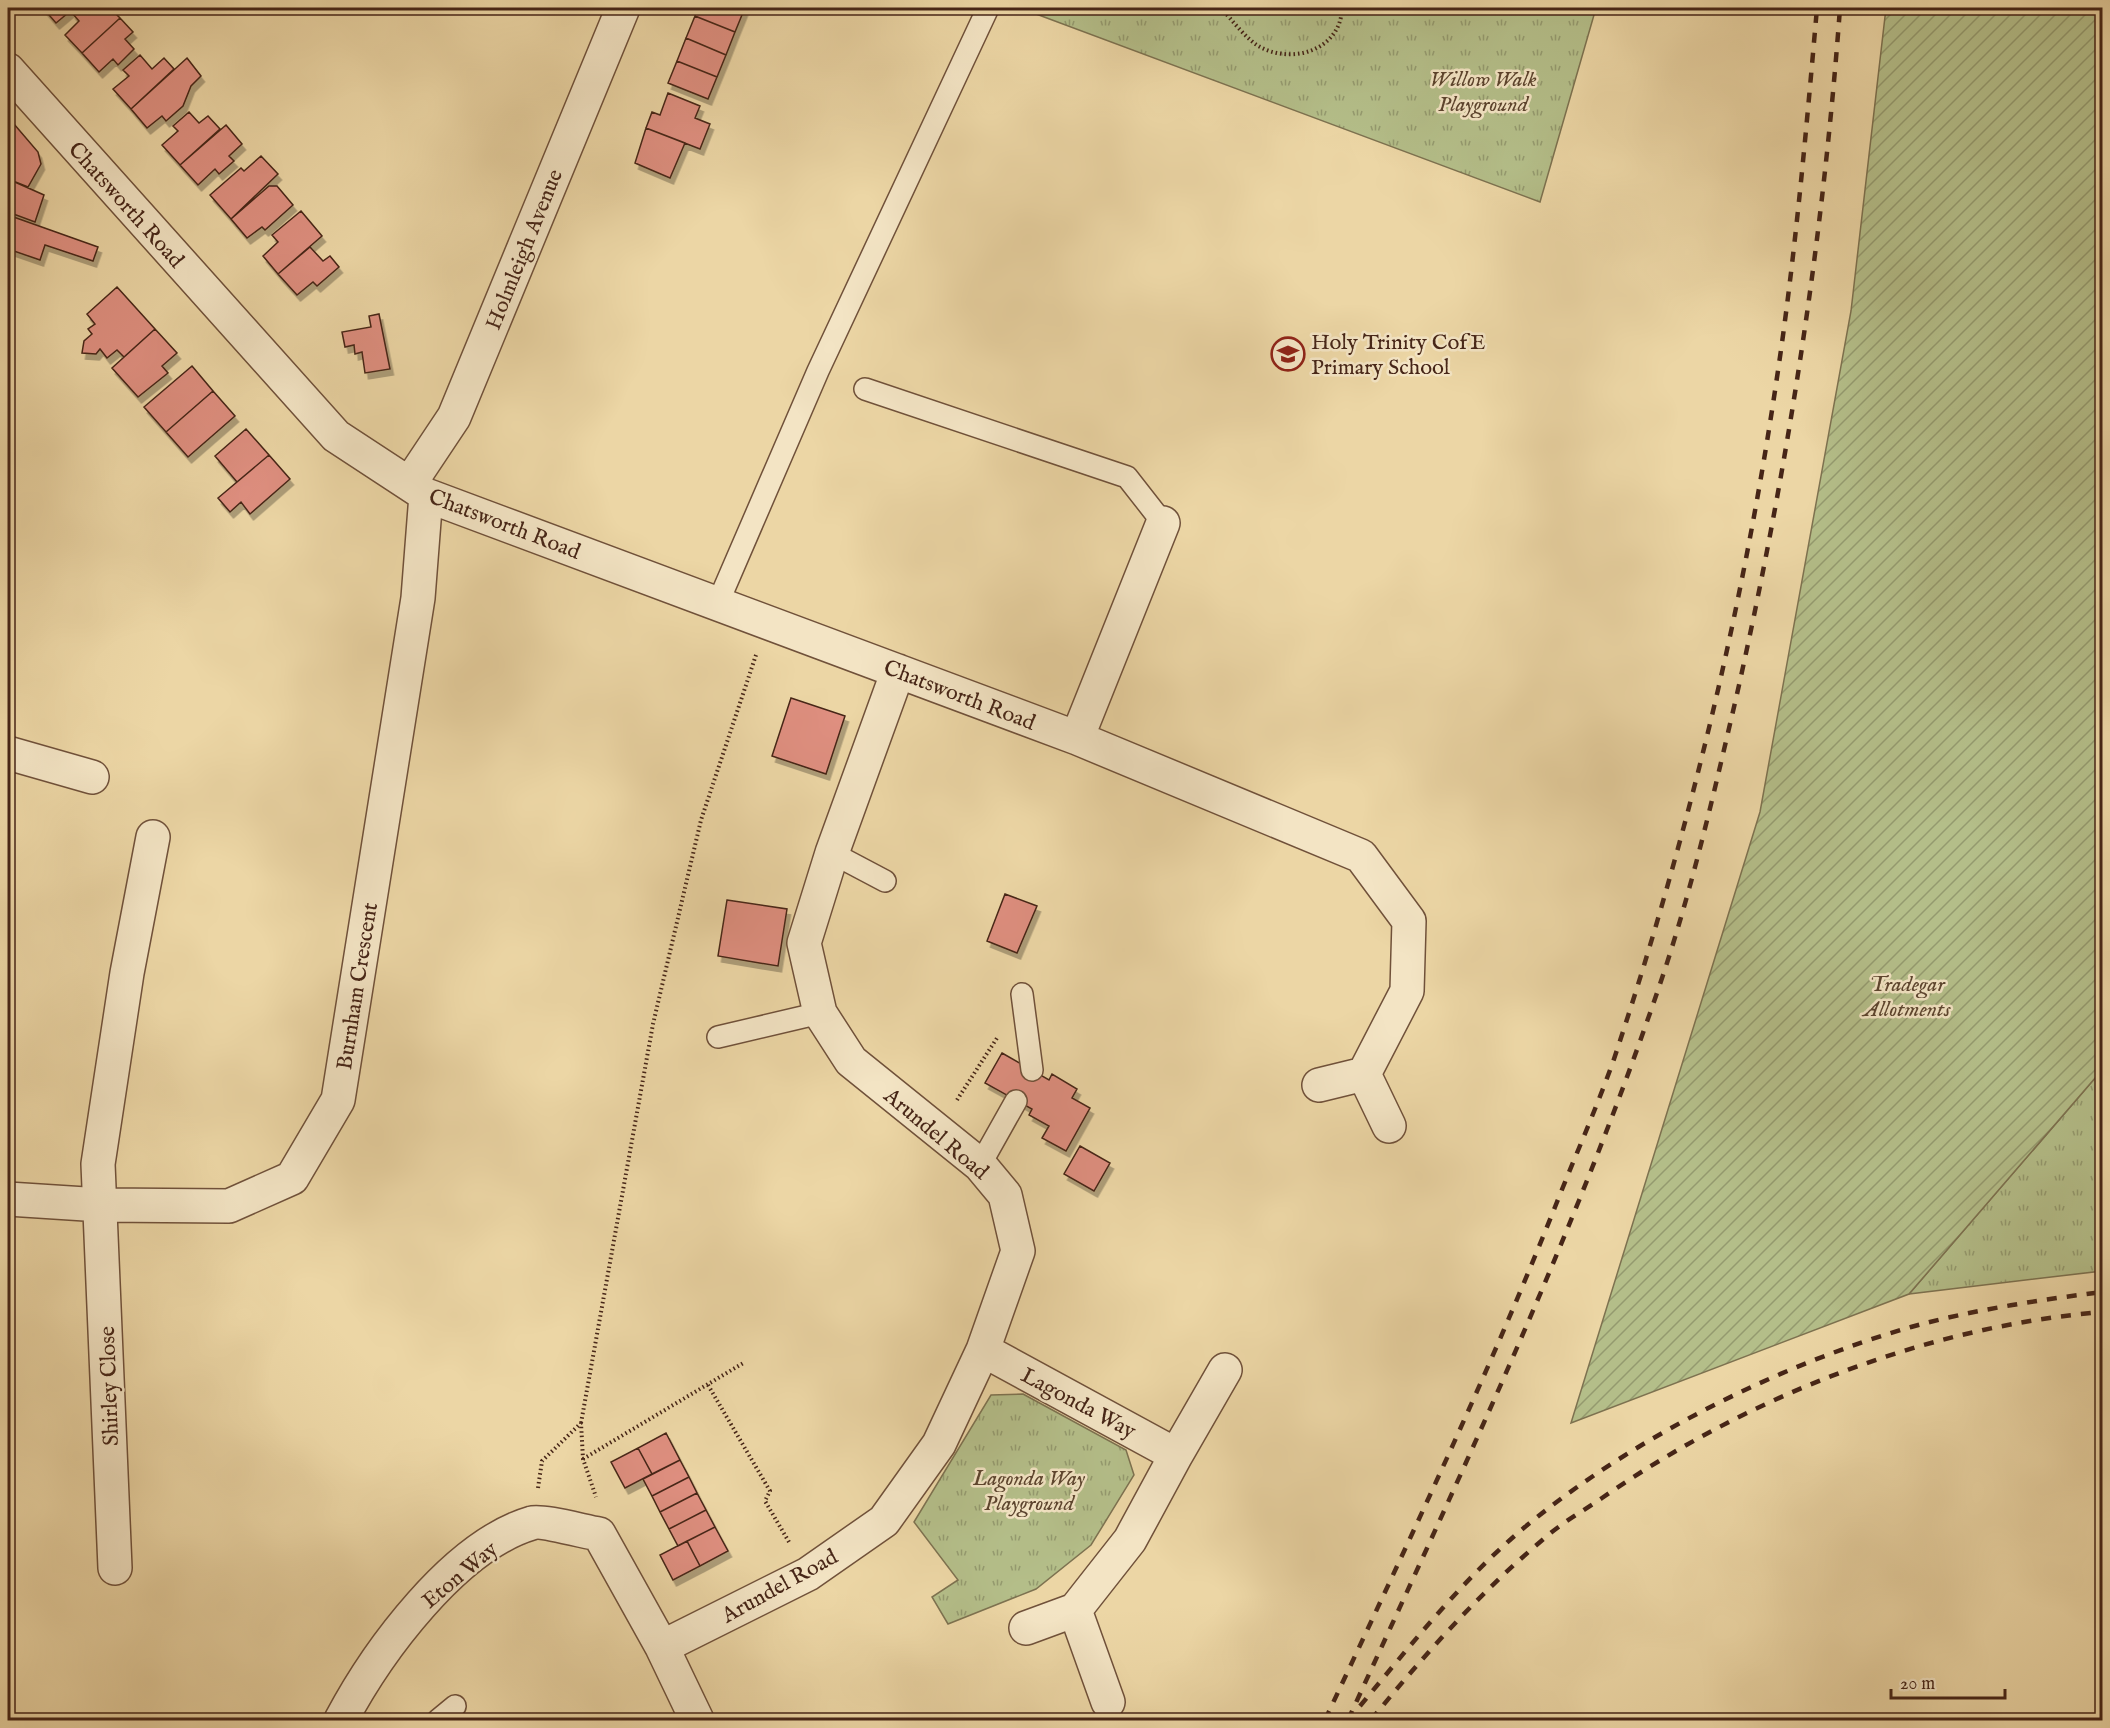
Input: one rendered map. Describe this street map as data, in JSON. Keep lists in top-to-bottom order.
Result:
{
  "streets": {
    "street": [
      "Chatsworth Road",
      "Holmleigh Avenue",
      "Burnham Crescent",
      "Arundel Road",
      "Shirley Close",
      "Lagonda Way",
      "Eton Way"
    ]
  },
  "crossings": [
    ["Chatsworth Road", "Holmleigh Avenue"],
    ["Chatsworth Road", "Burnham Crescent"],
    ["Chatsworth Road", "Arundel Road"],
    ["Holmleigh Avenue", "Burnham Crescent"],
    ["Burnham Crescent", "Shirley Close"],
    ["Arundel Road", "Lagonda Way"]
  ],
  "parks": ["Willow Walk Playground", "Tradegar Allotments", "Lagonda Way Playground"],
  "places": {
    "school or university": ["Holy Trinity CofE Primary School"]
  },
  "scale_bar": "20 m"
}
